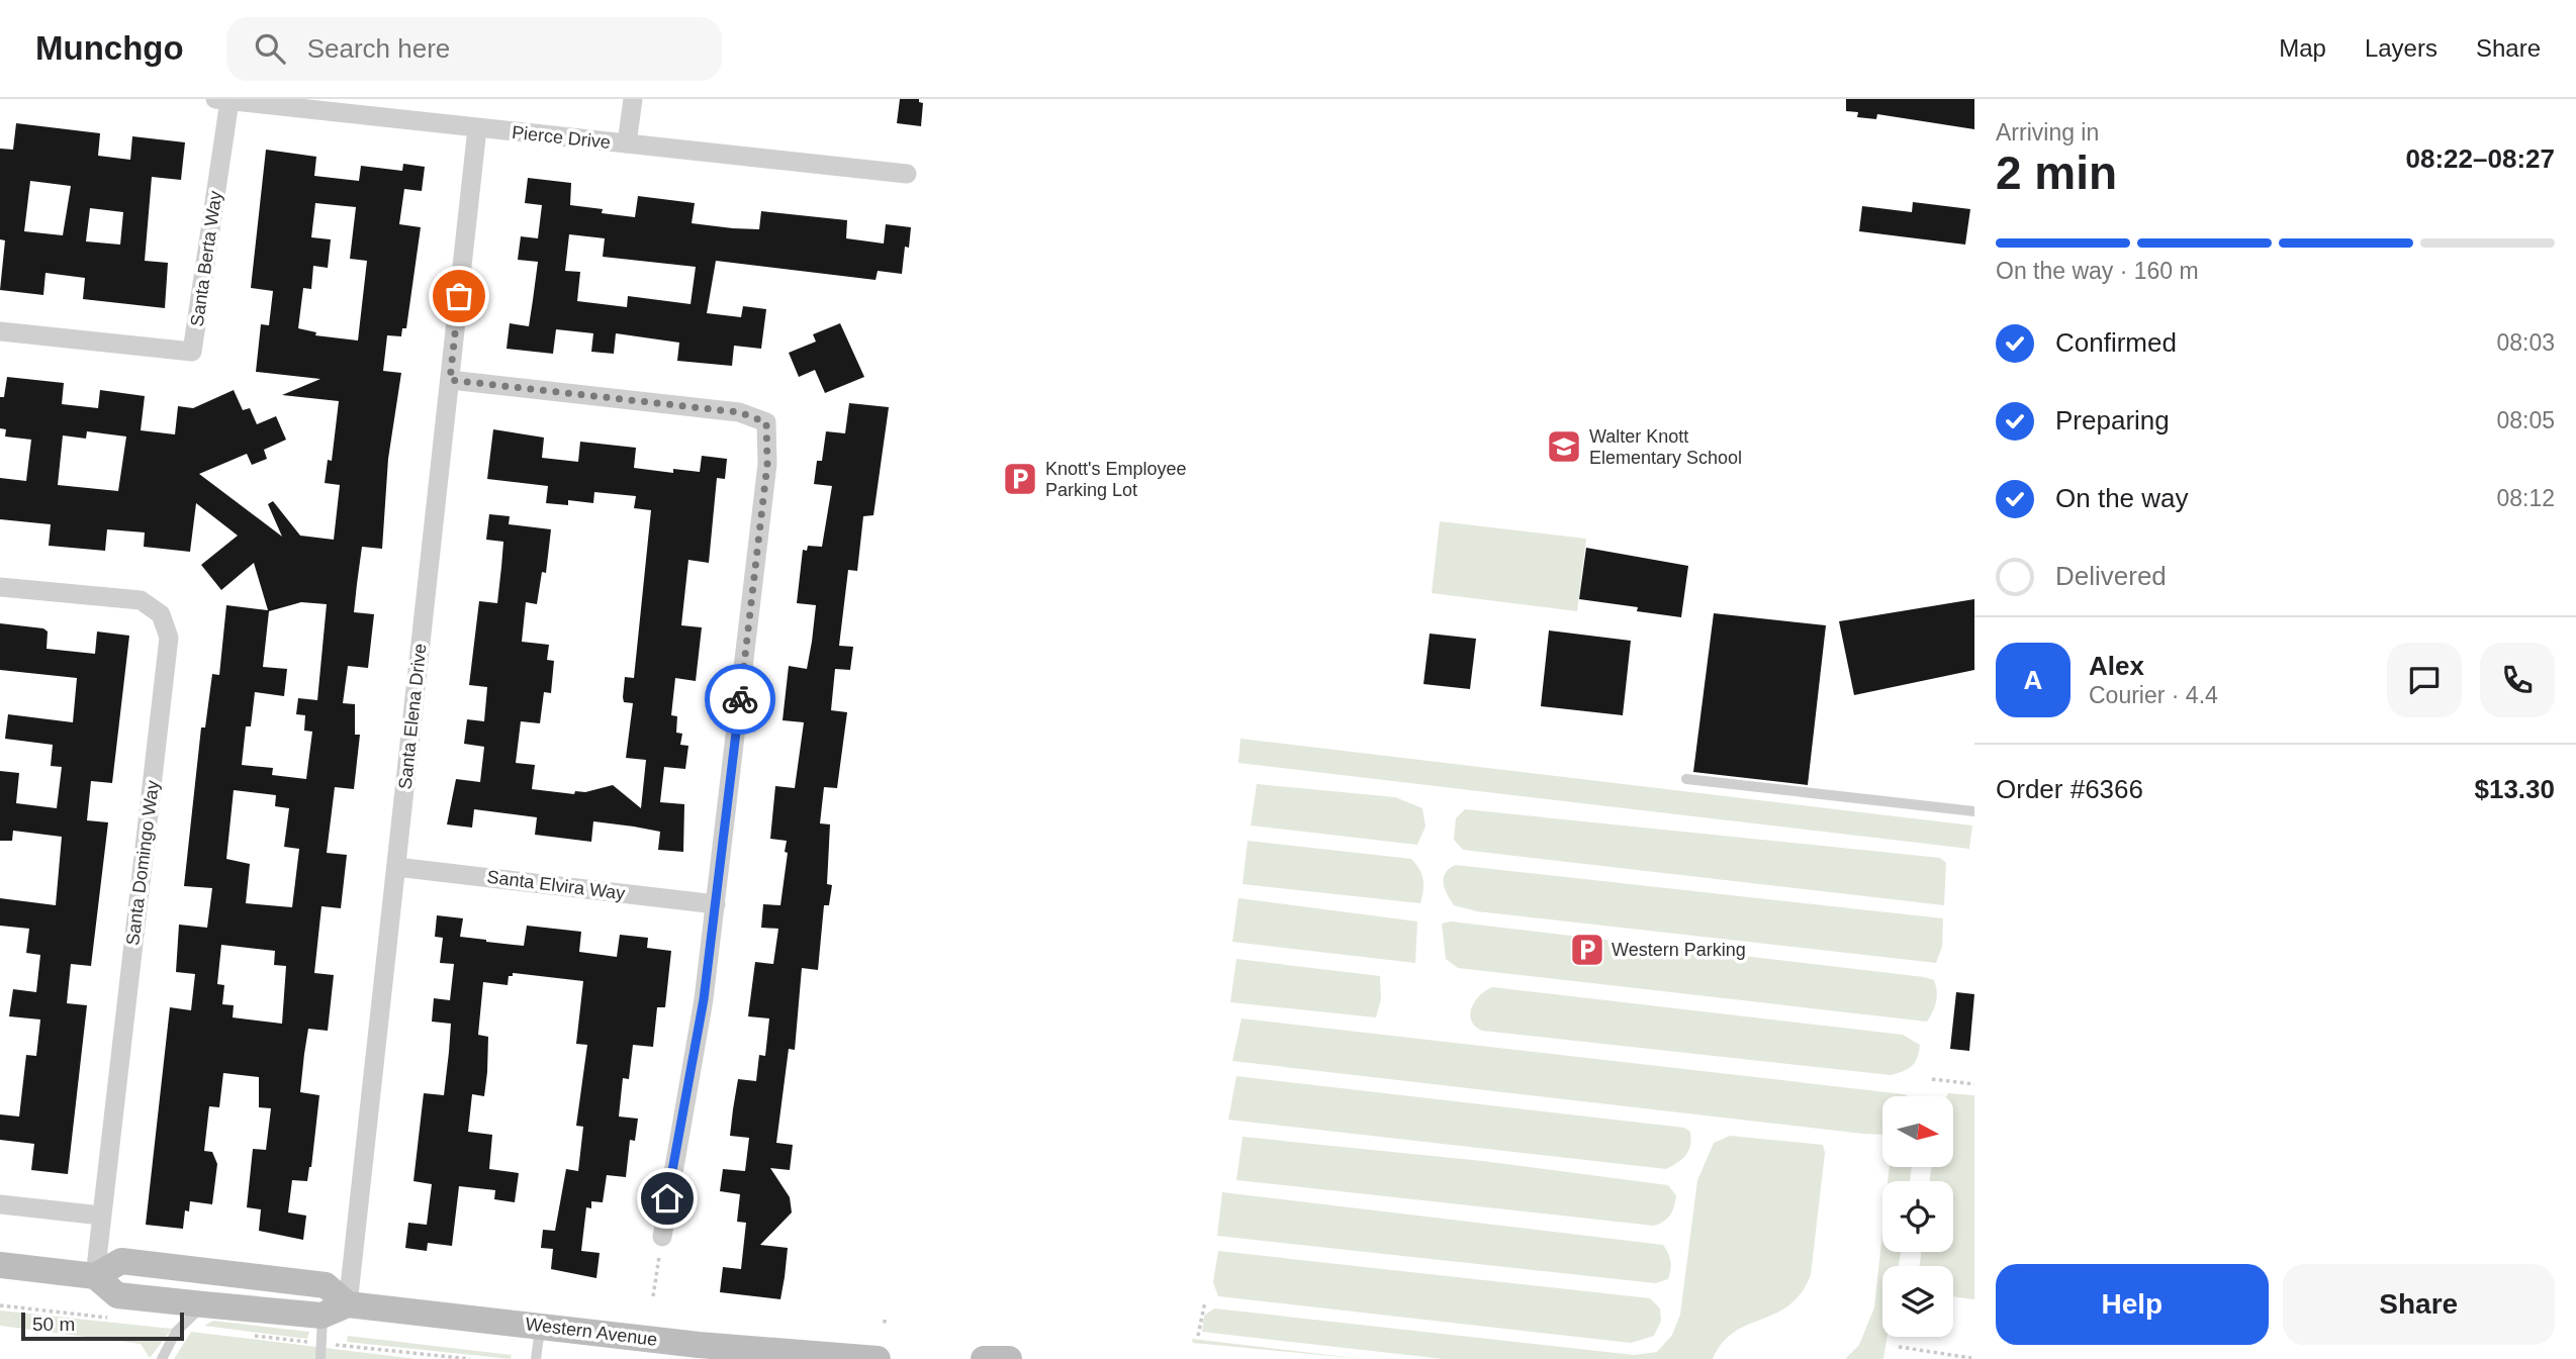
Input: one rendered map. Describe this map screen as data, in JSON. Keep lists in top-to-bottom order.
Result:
{
  "streets": {
    "main road": ["Western Avenue"],
    "street": [
      "Pierce Drive",
      "Santa Berta Way",
      "Santa Elena Drive",
      "Santa Domingo Way",
      "Santa Elvira Way"
    ]
  },
  "crossings": [
    ["Pierce Drive", "Santa Berta Way"],
    ["Pierce Drive", "Santa Elena Drive"],
    ["Santa Elena Drive", "Santa Elvira Way"],
    ["Santa Elena Drive", "Western Avenue"],
    ["Santa Domingo Way", "Western Avenue"]
  ],
  "places": {
    "school or university": ["Walter Knott Elementary School"],
    "parking": ["Knott's Employee Parking Lot", "Western Parking"]
  },
  "scale_bar": "50 m",
  "north": "right",
  "page": {
    "header": "Munchgo",
    "search": "Search here",
    "nav": ["Map", "Layers", "Share"],
    "heading": ["2 min", "Arriving in", "08:22–08:27"],
    "panel": [
      "Alex",
      "Courier · 4.4",
      "Order #6366",
      "$13.30"
    ],
    "bar": "On the way · 160 m",
    "list": [
      ["Confirmed", "08:03"],
      ["Preparing", "08:05"],
      ["On the way", "08:12"],
      "Delivered"
    ],
    "round": "A",
    "buttons": ["Help", "Share"],
    "scale": "50 m"
  }
}
